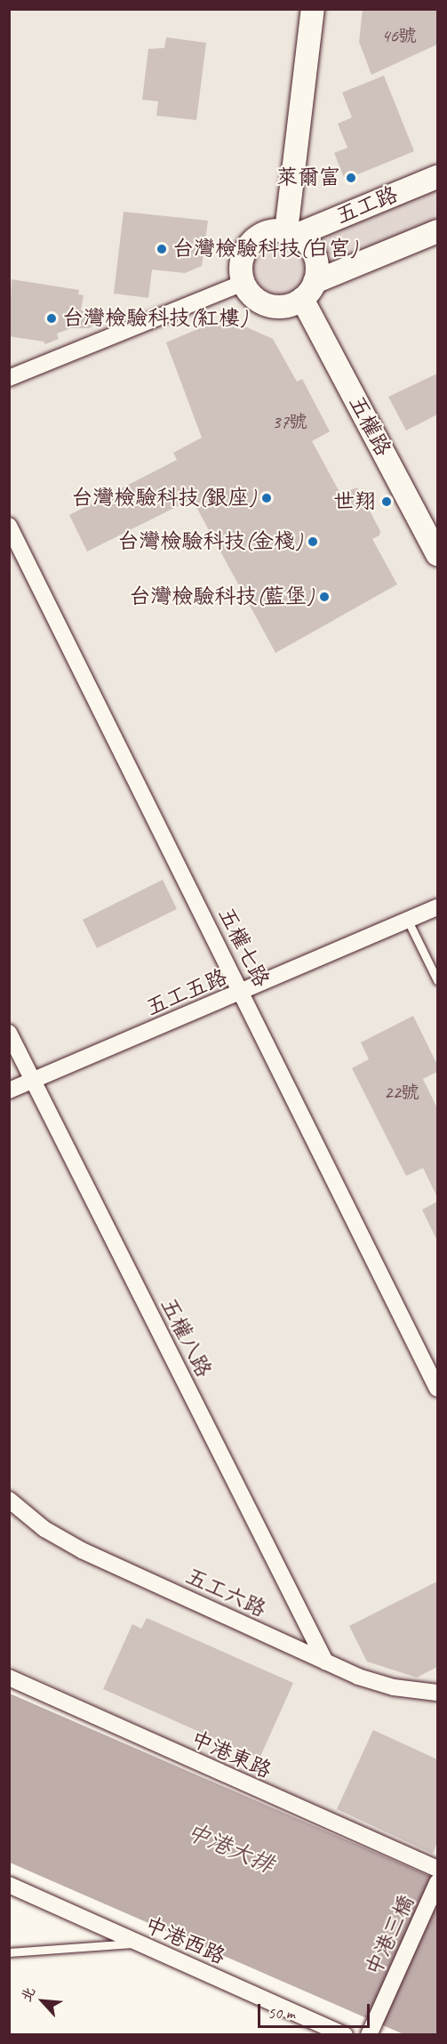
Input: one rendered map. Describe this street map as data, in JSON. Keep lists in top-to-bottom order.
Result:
{
  "streets": {
    "street": [
      "五工路",
      "五權路",
      "五權七路",
      "五工五路",
      "五權八路",
      "五工六路",
      "中港東路",
      "中港三橋",
      "中港西路"
    ]
  },
  "crossings": [
    ["五工路", "五權路"],
    ["五權七路", "五工五路"],
    ["五工五路", "五權八路"],
    ["五權八路", "五工六路"]
  ],
  "water": ["中港大排"],
  "places": [
    "萊爾富",
    "台灣檢驗科技(白宮)",
    "台灣檢驗科技(紅樓)",
    "台灣檢驗科技(銀座)",
    "世翔",
    "台灣檢驗科技(金棧)",
    "台灣檢驗科技(藍堡)"
  ],
  "house_numbers": ["46號", "37號", "22號"],
  "scale_bar": "50 m",
  "north": "top left"
}
